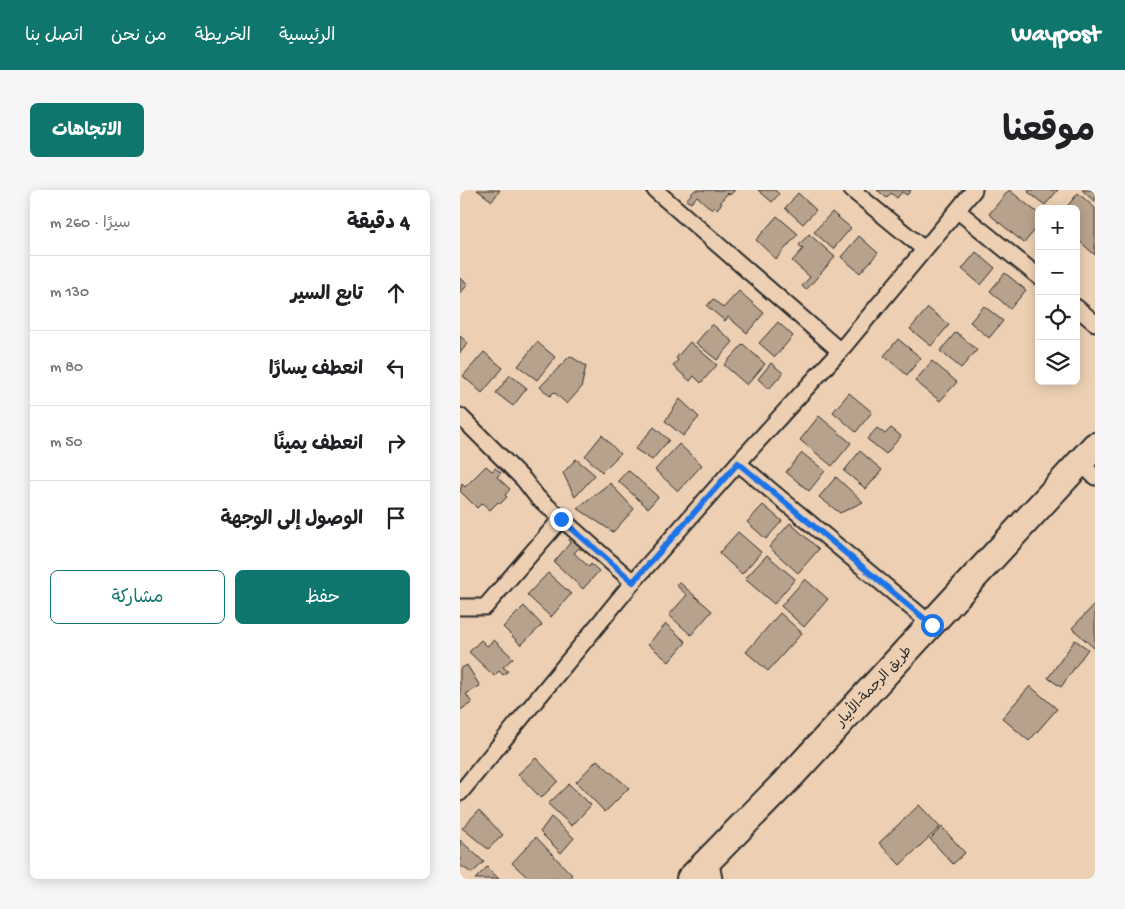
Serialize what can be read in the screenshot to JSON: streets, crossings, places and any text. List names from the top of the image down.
{
  "streets": {
    "highway": ["طريق الرجمة-الأبيار"]
  },
  "page": {
    "header": "Waypost",
    "nav": [
      "الرئيسية",
      "الخريطة",
      "من نحن",
      "اتصل بنا"
    ],
    "title": "موقعنا",
    "buttons": [
      "الاتجاهات",
      ["حفظ", "مشاركة"]
    ],
    "heading": ["4 دقيقة", "سيرًا · 260 m"],
    "map_buttons": ["+", "−"],
    "list": [
      ["تابع السير", "130 m"],
      ["انعطف يسارًا", "80 m"],
      ["انعطف يمينًا", "50 m"],
      "الوصول إلى الوجهة"
    ]
  }
}
